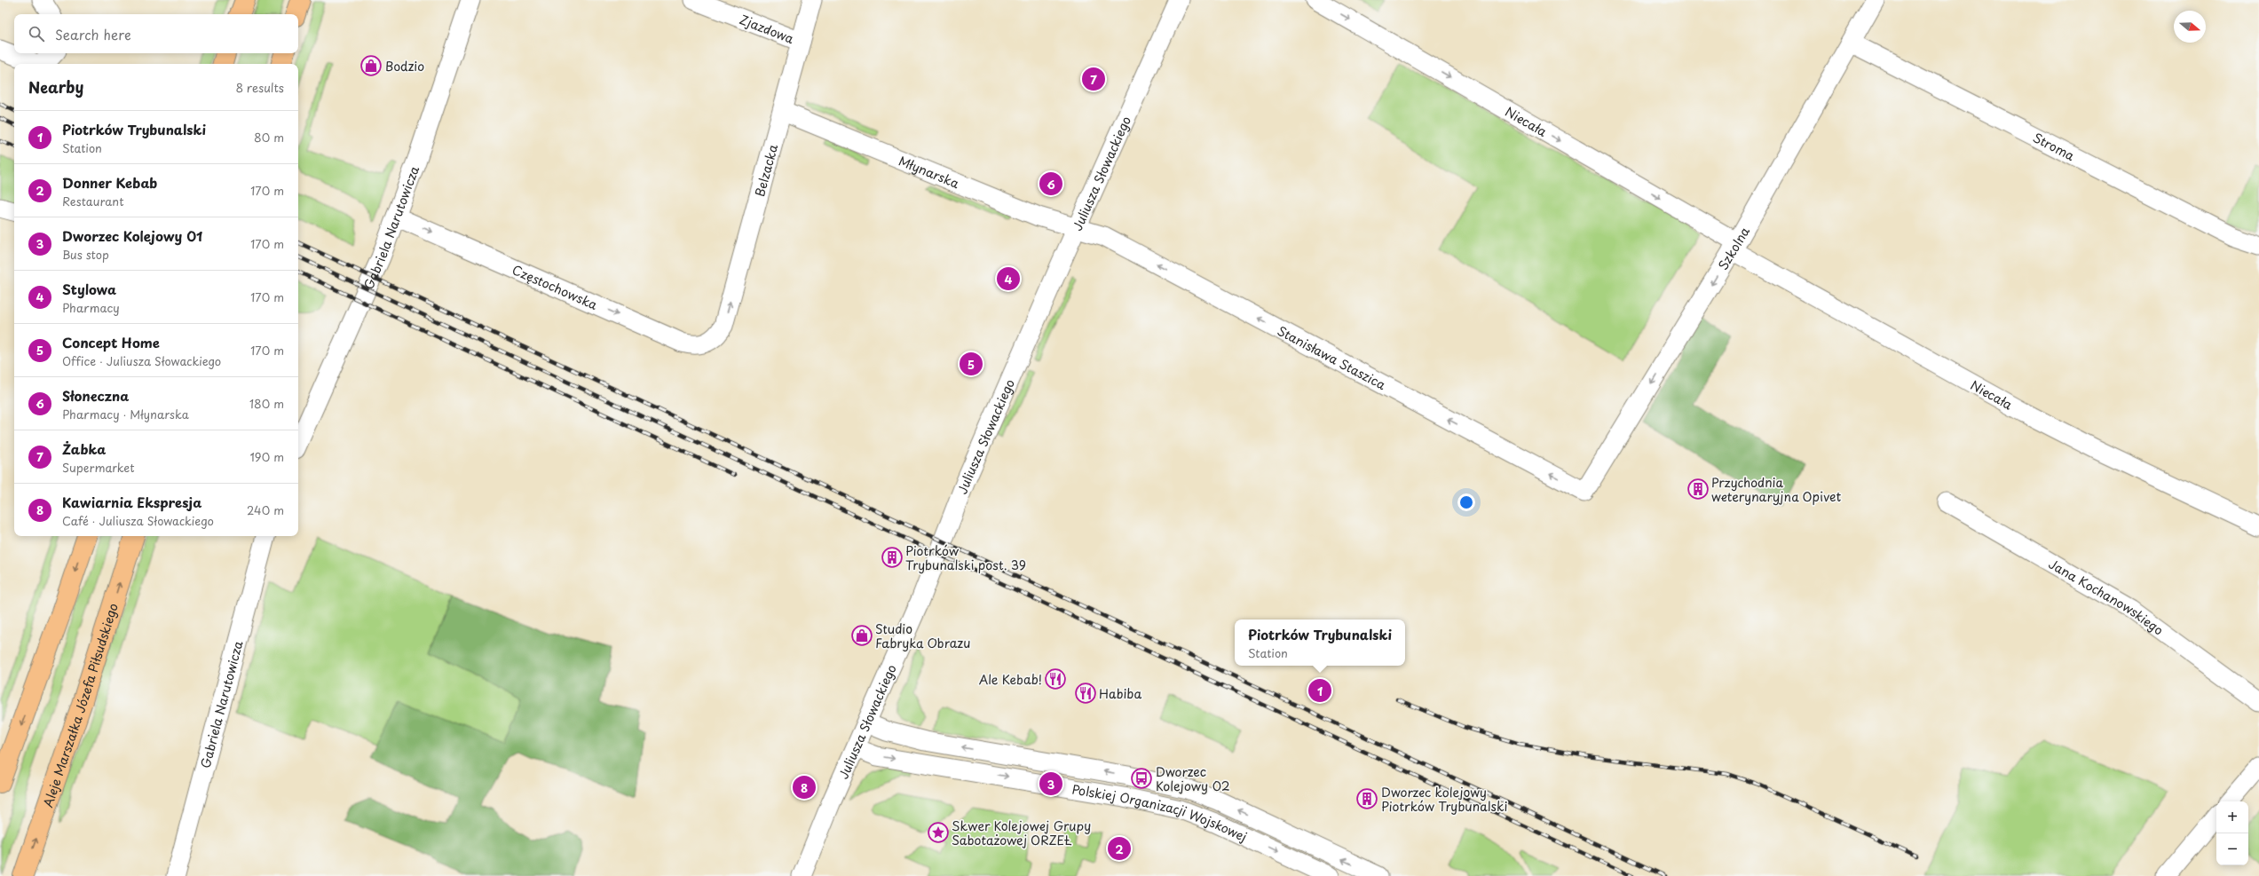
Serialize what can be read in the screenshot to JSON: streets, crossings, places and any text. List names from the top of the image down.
{
  "streets": {
    "main road": ["Aleje Marszałka Józefa Piłsudskiego"],
    "street": [
      "Zjazdowa",
      "Niecała",
      "Stroma",
      "Belzacka",
      "Młynarska",
      "Juliusza Słowackiego",
      "Gabriela Narutowicza",
      "Szkolna",
      "Częstochowska",
      "Stanisława Staszica",
      "Jana Kochanowskiego",
      "Polskiej Organizacji Wojskowej"
    ]
  },
  "crossings": [
    ["Zjazdowa", "Belzacka"],
    ["Niecała", "Szkolna"],
    ["Stroma", "Szkolna"],
    ["Belzacka", "Młynarska"],
    ["Belzacka", "Częstochowska"],
    ["Młynarska", "Juliusza Słowackiego"],
    ["Młynarska", "Stanisława Staszica"],
    ["Juliusza Słowackiego", "Stanisława Staszica"],
    ["Juliusza Słowackiego", "Polskiej Organizacji Wojskowej"],
    ["Gabriela Narutowicza", "Częstochowska"],
    ["Szkolna", "Stanisława Staszica"]
  ],
  "one_way": [
    "Niecała",
    "Belzacka",
    "Szkolna",
    "Częstochowska",
    "Stanisława Staszica"
  ],
  "places": {
    "shop": ["Bodzio", "Studio Fabryka Obrazu"],
    "building": ["Przychodnia weterynaryjna Opivet", "Piotrków Trybunalski post. 39", "Dworzec kolejowy Piotrków Trybunalski"],
    "restaurant": ["Ale Kebab!", "Habiba"],
    "bus stop": ["Dworzec Kolejowy 02"],
    "place": ["Skwer Kolejowej Grupy Sabotażowej ORZEŁ"]
  },
  "north": "right",
  "page": {
    "search": "Search here",
    "heading": ["Nearby", "8 results"],
    "pins": [
      "7",
      "6",
      "4",
      "5",
      "1",
      "3",
      "8",
      "2"
    ],
    "list": [
      {
        "mark": "1",
        "name": "Piotrków Trybunalski",
        "note": "Station",
        "value": "80 m"
      },
      {
        "mark": "2",
        "name": "Donner Kebab",
        "note": "Restaurant",
        "value": "170 m"
      },
      {
        "mark": "3",
        "name": "Dworzec Kolejowy 01",
        "note": "Bus stop",
        "value": "170 m"
      },
      {
        "mark": "4",
        "name": "Stylowa",
        "note": "Pharmacy",
        "value": "170 m"
      },
      {
        "mark": "5",
        "name": "Concept Home",
        "note": "Office · Juliusza Słowackiego",
        "value": "170 m"
      },
      {
        "mark": "6",
        "name": "Słoneczna",
        "note": "Pharmacy · Młynarska",
        "value": "180 m"
      },
      {
        "mark": "7",
        "name": "Żabka",
        "note": "Supermarket",
        "value": "190 m"
      },
      {
        "mark": "8",
        "name": "Kawiarnia Ekspresja",
        "note": "Café · Juliusza Słowackiego",
        "value": "240 m"
      }
    ],
    "popup": ["Piotrków Trybunalski", "Station"],
    "map_buttons": ["+", "−"]
  }
}
